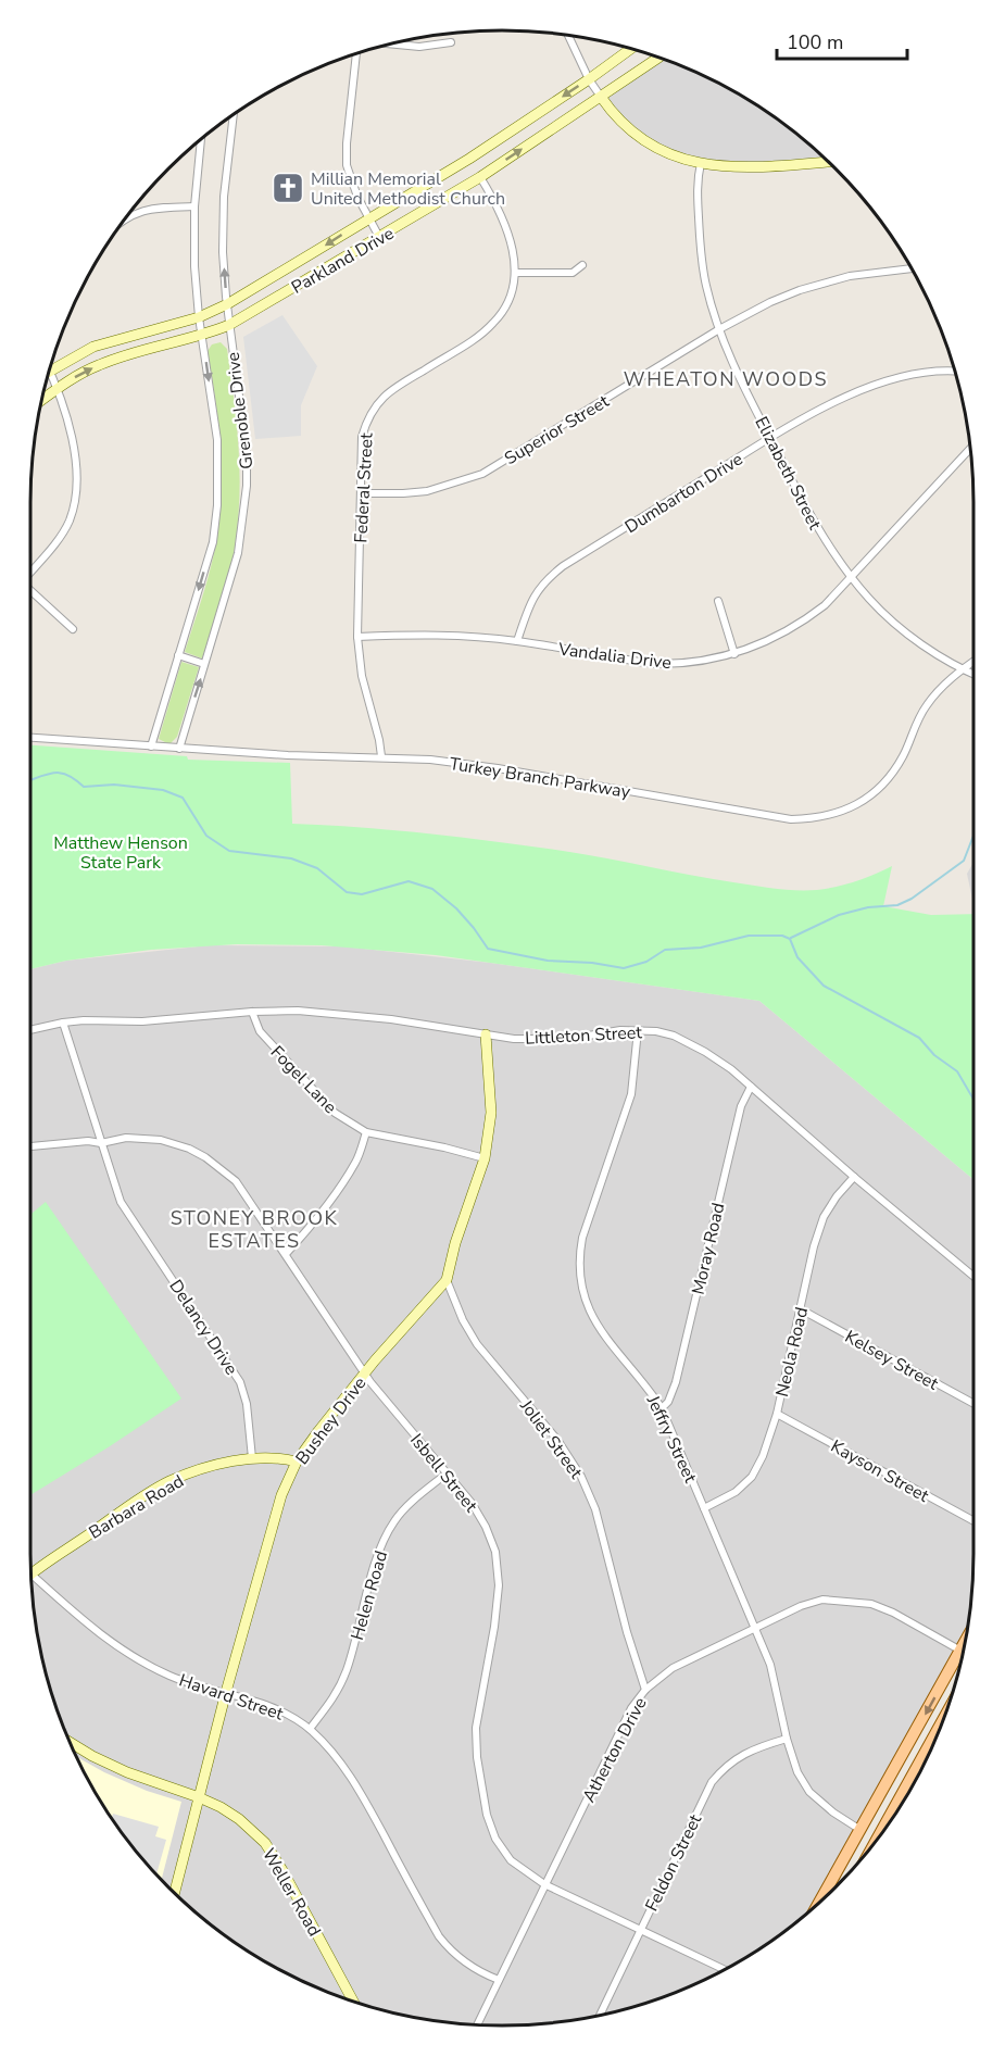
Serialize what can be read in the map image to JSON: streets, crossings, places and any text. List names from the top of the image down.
{
  "streets": {
    "street": [
      "Parkland Drive",
      "Grenoble Drive",
      "Superior Street",
      "Elizabeth Street",
      "Federal Street",
      "Dumbarton Drive",
      "Vandalia Drive",
      "Turkey Branch Parkway",
      "Littleton Street",
      "Fogel Lane",
      "Moray Road",
      "Delancy Drive",
      "Neola Road",
      "Kelsey Street",
      "Bushey Drive",
      "Joliet Street",
      "Jeffry Street",
      "Kayson Street",
      "Isbell Street",
      "Barbara Road",
      "Helen Road",
      "Havard Street",
      "Atherton Drive",
      "Feldon Street",
      "Weller Road"
    ]
  },
  "crossings": [
    ["Parkland Drive", "Grenoble Drive"],
    ["Parkland Drive", "Federal Street"],
    ["Grenoble Drive", "Turkey Branch Parkway"],
    ["Superior Street", "Elizabeth Street"],
    ["Superior Street", "Federal Street"],
    ["Elizabeth Street", "Dumbarton Drive"],
    ["Elizabeth Street", "Vandalia Drive"],
    ["Elizabeth Street", "Turkey Branch Parkway"],
    ["Federal Street", "Vandalia Drive"],
    ["Federal Street", "Turkey Branch Parkway"],
    ["Dumbarton Drive", "Vandalia Drive"],
    ["Littleton Street", "Fogel Lane"],
    ["Littleton Street", "Moray Road"],
    ["Littleton Street", "Delancy Drive"],
    ["Littleton Street", "Neola Road"],
    ["Littleton Street", "Bushey Drive"],
    ["Littleton Street", "Jeffry Street"],
    ["Fogel Lane", "Bushey Drive"],
    ["Moray Road", "Jeffry Street"],
    ["Delancy Drive", "Isbell Street"],
    ["Delancy Drive", "Barbara Road"],
    ["Neola Road", "Kelsey Street"],
    ["Neola Road", "Jeffry Street"],
    ["Neola Road", "Kayson Street"],
    ["Bushey Drive", "Joliet Street"],
    ["Bushey Drive", "Isbell Street"],
    ["Bushey Drive", "Barbara Road"],
    ["Bushey Drive", "Havard Street"],
    ["Bushey Drive", "Weller Road"],
    ["Joliet Street", "Atherton Drive"],
    ["Jeffry Street", "Atherton Drive"],
    ["Jeffry Street", "Feldon Street"],
    ["Isbell Street", "Helen Road"],
    ["Isbell Street", "Atherton Drive"],
    ["Isbell Street", "Feldon Street"],
    ["Helen Road", "Havard Street"],
    ["Havard Street", "Atherton Drive"]
  ],
  "districts": ["WHEATON WOODS", "STONEY BROOK ESTATES"],
  "parks": ["Matthew Henson State Park"],
  "places": {
    "church": ["Millian Memorial United Methodist Church"]
  },
  "scale_bar": "100 m"
}
